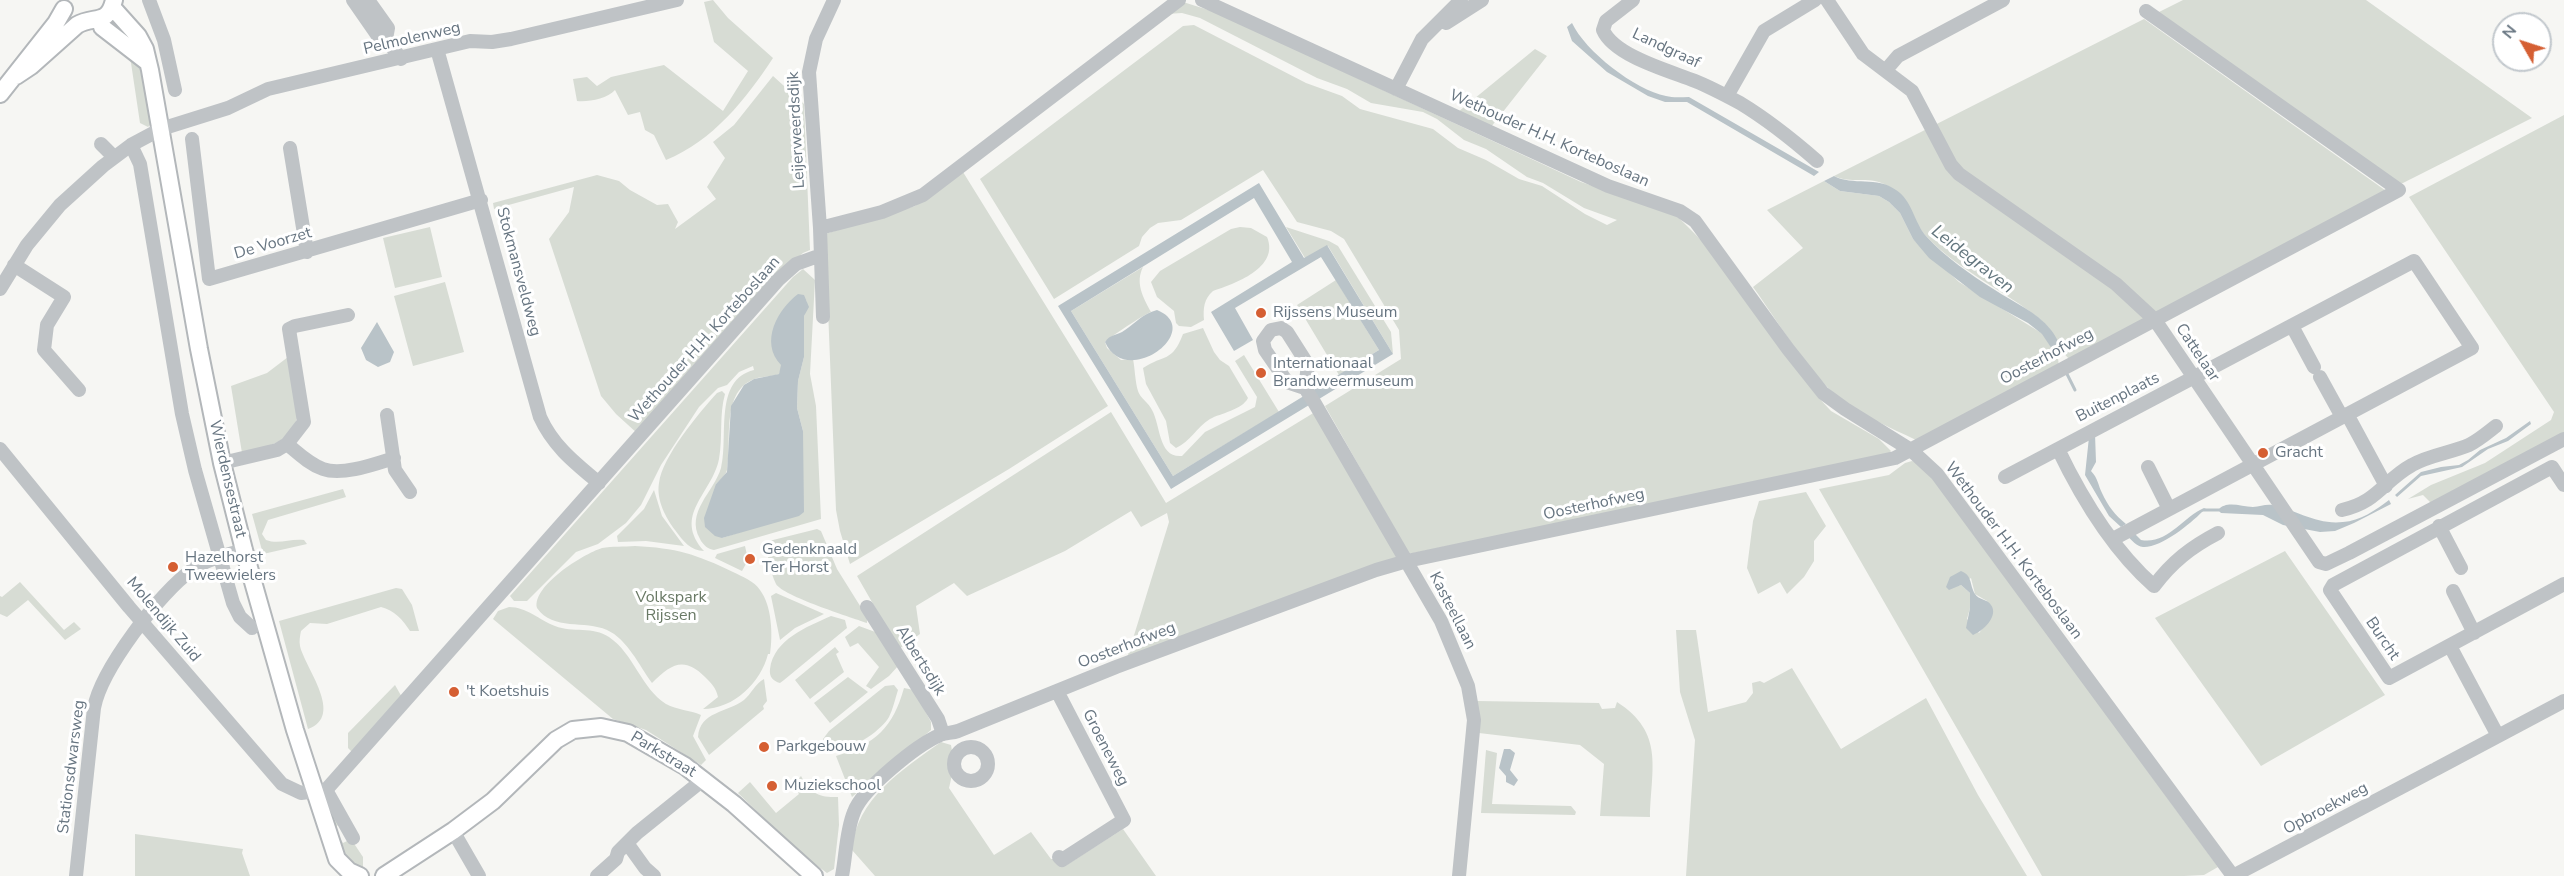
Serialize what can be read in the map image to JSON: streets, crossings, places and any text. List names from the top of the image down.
{
  "streets": {
    "main road": ["Wierdensestraat", "Parkstraat"],
    "street": [
      "Pelmolenweg",
      "Landgraaf",
      "Leijerweerdsdijk",
      "Wethouder H.H. Korteboslaan",
      "De Voorzet",
      "Stokmansveldweg",
      "Cattelaar",
      "Oosterhofweg",
      "Buitenplaats",
      "Kasteellaan",
      "Molendijk Zuid",
      "Burcht",
      "Albertsdijk",
      "Groeneweg",
      "Stationsdwarsweg",
      "Opbroekweg"
    ]
  },
  "crossings": [
    ["Pelmolenweg", "Stokmansveldweg"],
    ["Pelmolenweg", "Wierdensestraat"],
    ["Wethouder H.H. Korteboslaan", "Stokmansveldweg"],
    ["Wethouder H.H. Korteboslaan", "Oosterhofweg"],
    ["Wethouder H.H. Korteboslaan", "Wierdensestraat"],
    ["Wethouder H.H. Korteboslaan", "Molendijk Zuid"],
    ["Wethouder H.H. Korteboslaan", "Opbroekweg"],
    ["De Voorzet", "Stokmansveldweg"],
    ["Cattelaar", "Oosterhofweg"],
    ["Cattelaar", "Buitenplaats"],
    ["Oosterhofweg", "Kasteellaan"],
    ["Oosterhofweg", "Albertsdijk"],
    ["Oosterhofweg", "Groeneweg"],
    ["Wierdensestraat", "Molendijk Zuid"],
    ["Wierdensestraat", "Stationsdwarsweg"],
    ["Molendijk Zuid", "Stationsdwarsweg"]
  ],
  "water": ["Leidegraven"],
  "parks": ["Volkspark Rijssen"],
  "places": [
    "Rijssens Museum",
    "Internationaal Brandweermuseum",
    "Gracht",
    "Gedenknaald Ter Horst",
    "Hazelhorst Tweewielers",
    "'t Koetshuis",
    "Parkgebouw",
    "Muziekschool"
  ],
  "north": "top left"
}
